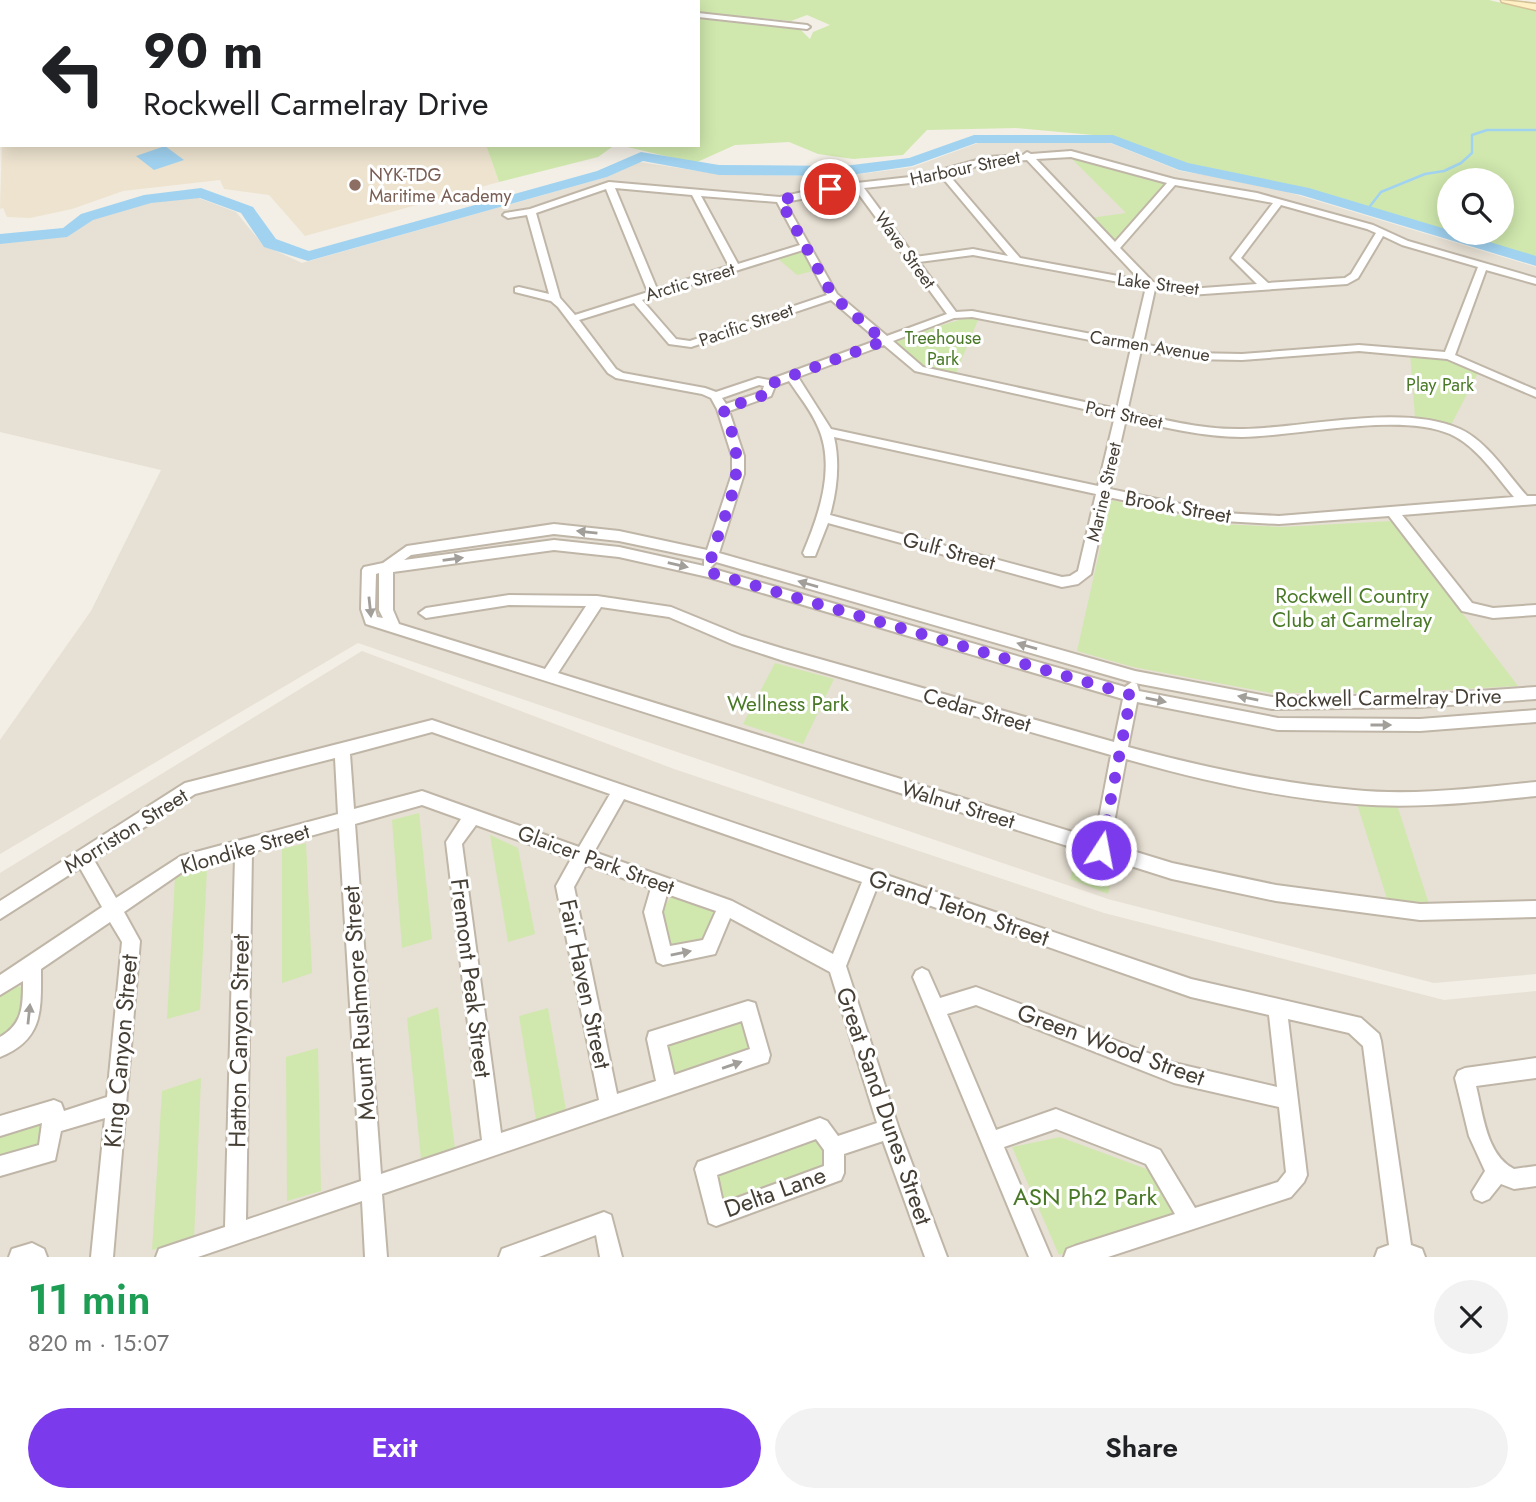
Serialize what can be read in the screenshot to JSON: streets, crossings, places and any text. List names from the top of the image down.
{
  "streets": {
    "street": [
      "Harbour Street",
      "Wave Street",
      "Arctic Street",
      "Lake Street",
      "Pacific Street",
      "Carmen Avenue",
      "Port Street",
      "Marine Street",
      "Brook Street",
      "Gulf Street",
      "Rockwell Carmelray Drive",
      "Cedar Street",
      "Walnut Street",
      "Morriston Street",
      "Klondike Street",
      "Glaicer Park Street",
      "Grand Teton Street",
      "Fremont Peak Street",
      "Fair Haven Street",
      "Mount Rushmore Street",
      "Hatton Canyon Street",
      "Green Wood Street",
      "King Canyon Street",
      "Great Sand Dunes Street",
      "Delta Lane"
    ]
  },
  "crossings": [
    ["Harbour Street", "Wave Street"],
    ["Harbour Street", "Lake Street"],
    ["Harbour Street", "Port Street"],
    ["Wave Street", "Lake Street"],
    ["Wave Street", "Carmen Avenue"],
    ["Arctic Street", "Pacific Street"],
    ["Arctic Street", "Port Street"],
    ["Lake Street", "Marine Street"],
    ["Pacific Street", "Port Street"],
    ["Carmen Avenue", "Port Street"],
    ["Carmen Avenue", "Marine Street"],
    ["Port Street", "Marine Street"],
    ["Port Street", "Brook Street"],
    ["Marine Street", "Brook Street"],
    ["Marine Street", "Gulf Street"],
    ["Rockwell Carmelray Drive", "Walnut Street"],
    ["Morriston Street", "Grand Teton Street"],
    ["Morriston Street", "Mount Rushmore Street"],
    ["Morriston Street", "King Canyon Street"],
    ["Klondike Street", "Glaicer Park Street"],
    ["Klondike Street", "Mount Rushmore Street"],
    ["Klondike Street", "Hatton Canyon Street"],
    ["Klondike Street", "King Canyon Street"],
    ["Glaicer Park Street", "Fremont Peak Street"],
    ["Glaicer Park Street", "Fair Haven Street"],
    ["Glaicer Park Street", "Mount Rushmore Street"],
    ["Glaicer Park Street", "Great Sand Dunes Street"],
    ["Grand Teton Street", "Fair Haven Street"],
    ["Grand Teton Street", "Mount Rushmore Street"],
    ["Grand Teton Street", "Great Sand Dunes Street"],
    ["Great Sand Dunes Street", "Delta Lane"]
  ],
  "parks": [
    "Treehouse Park",
    "Play Park",
    "Rockwell Country Club at Carmelray",
    "Wellness Park",
    "ASN Ph2 Park"
  ],
  "places": ["NYK-TDG Maritime Academy"],
  "page": {
    "turn": ["90 m", "Rockwell Carmelray Drive"],
    "heading": ["11 min", "820 m · 15:07"],
    "buttons": ["Exit", "Share"]
  }
}
